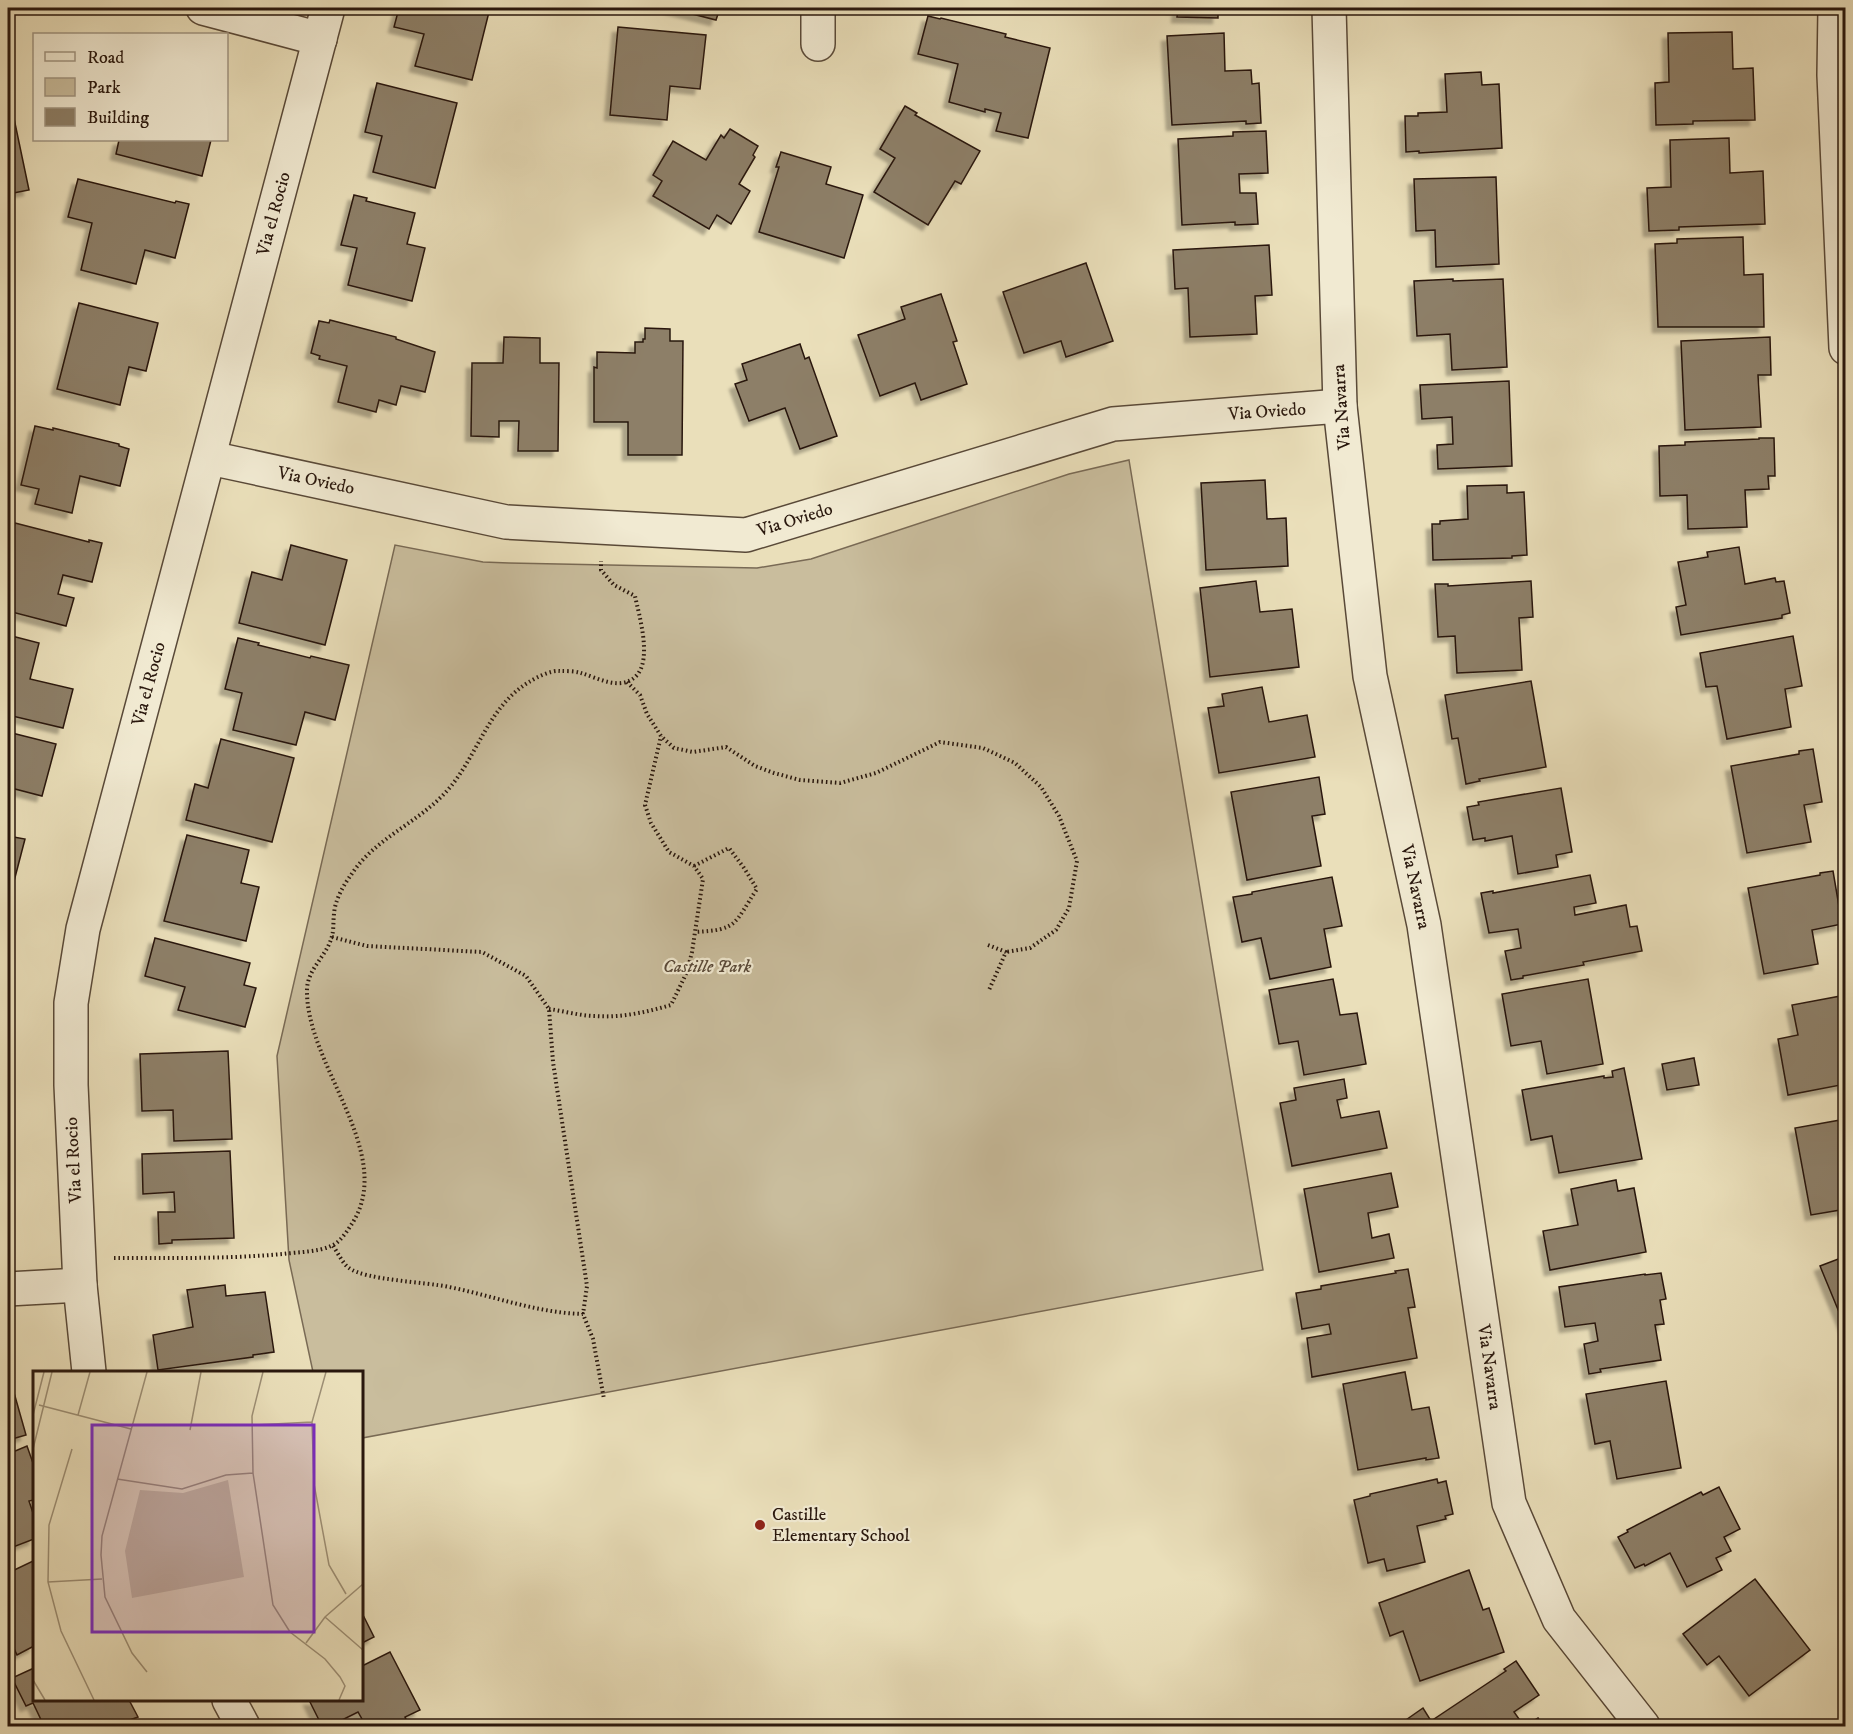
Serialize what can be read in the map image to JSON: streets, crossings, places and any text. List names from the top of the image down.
{
  "streets": {
    "street": ["Via el Rocio", "Via Navarra", "Via Oviedo"]
  },
  "crossings": [
    ["Via el Rocio", "Via Oviedo"],
    ["Via Navarra", "Via Oviedo"]
  ],
  "parks": ["Castille Park"],
  "places": ["Castille Elementary School"],
  "legend": ["Road", "Park", "Building"]
}
